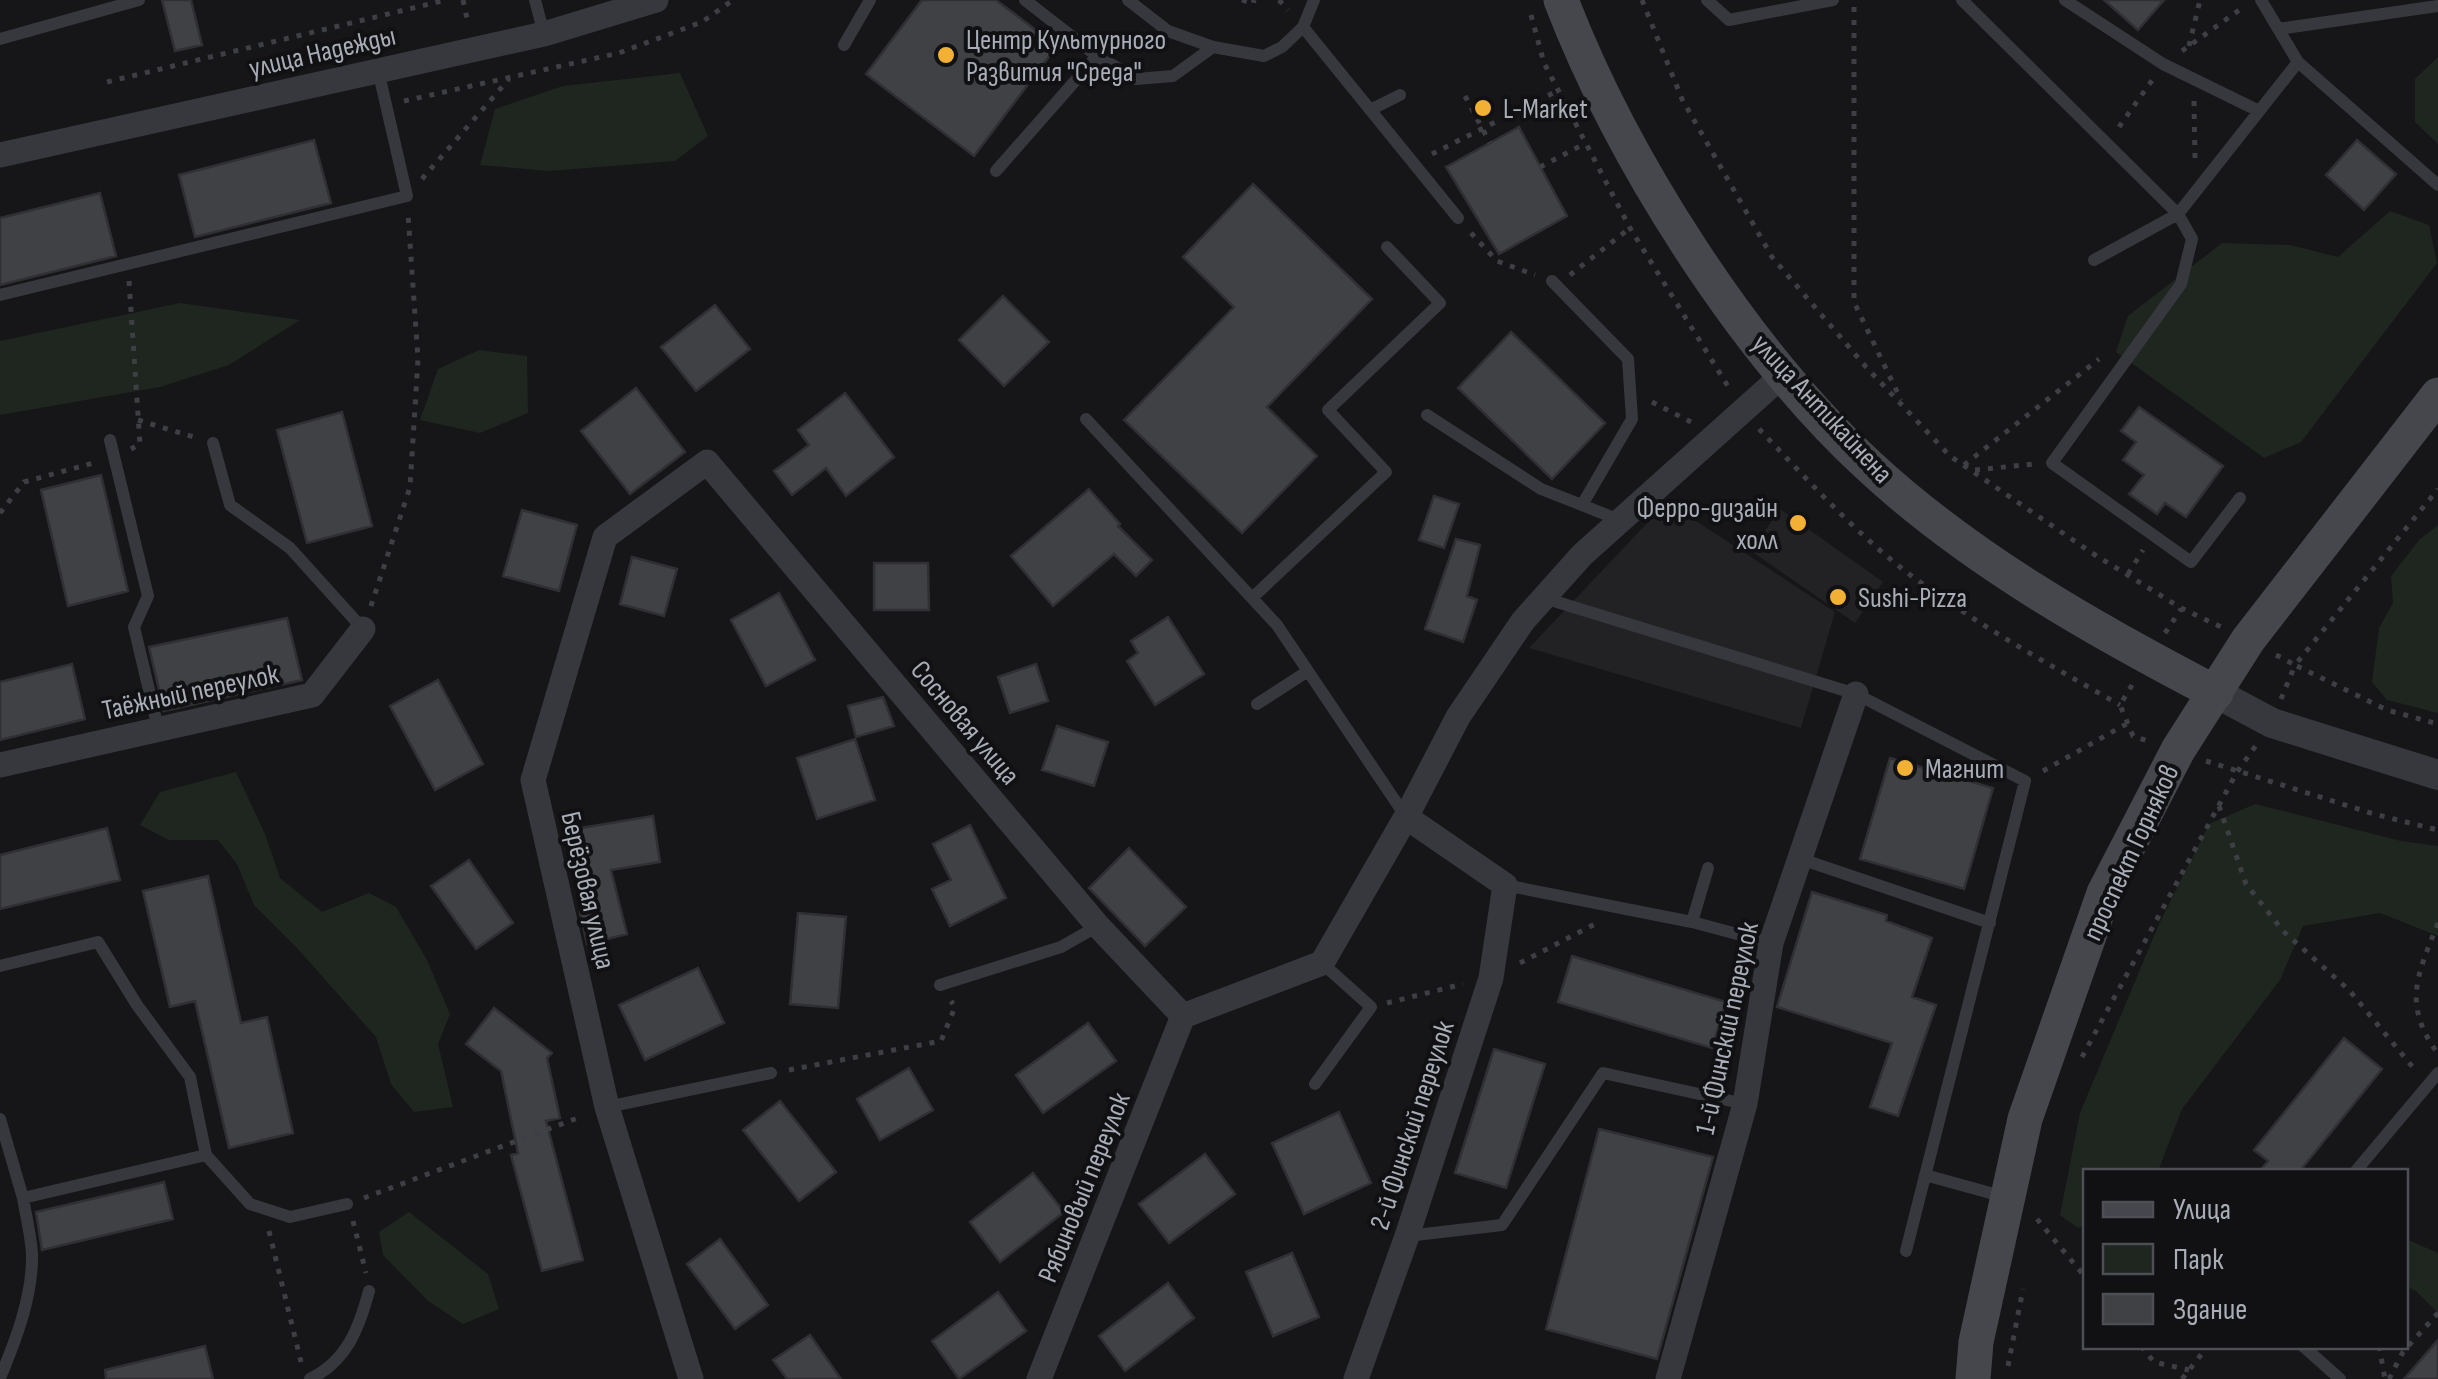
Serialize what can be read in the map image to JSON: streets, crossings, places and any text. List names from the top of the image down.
{
  "streets": {
    "main road": ["улица Антикайнена", "проспект Горняков"],
    "street": [
      "улица Надежды",
      "Таёжный переулок",
      "Сосновая улица",
      "Берёзовая улица",
      "1-й Финский переулок",
      "2-й Финский переулок",
      "Рябиновый переулок"
    ]
  },
  "crossings": [
    ["улица Антикайнена", "проспект Горняков"],
    ["Сосновая улица", "Берёзовая улица"],
    ["Сосновая улица", "Рябиновый переулок"]
  ],
  "places": [
    "Центр Культурного Развития \"Среда\"",
    "L-Market",
    "Ферро-дизайн холл",
    "Sushi-Pizza",
    "Магнит"
  ],
  "legend": ["Улица", "Парк", "Здание"]
}
